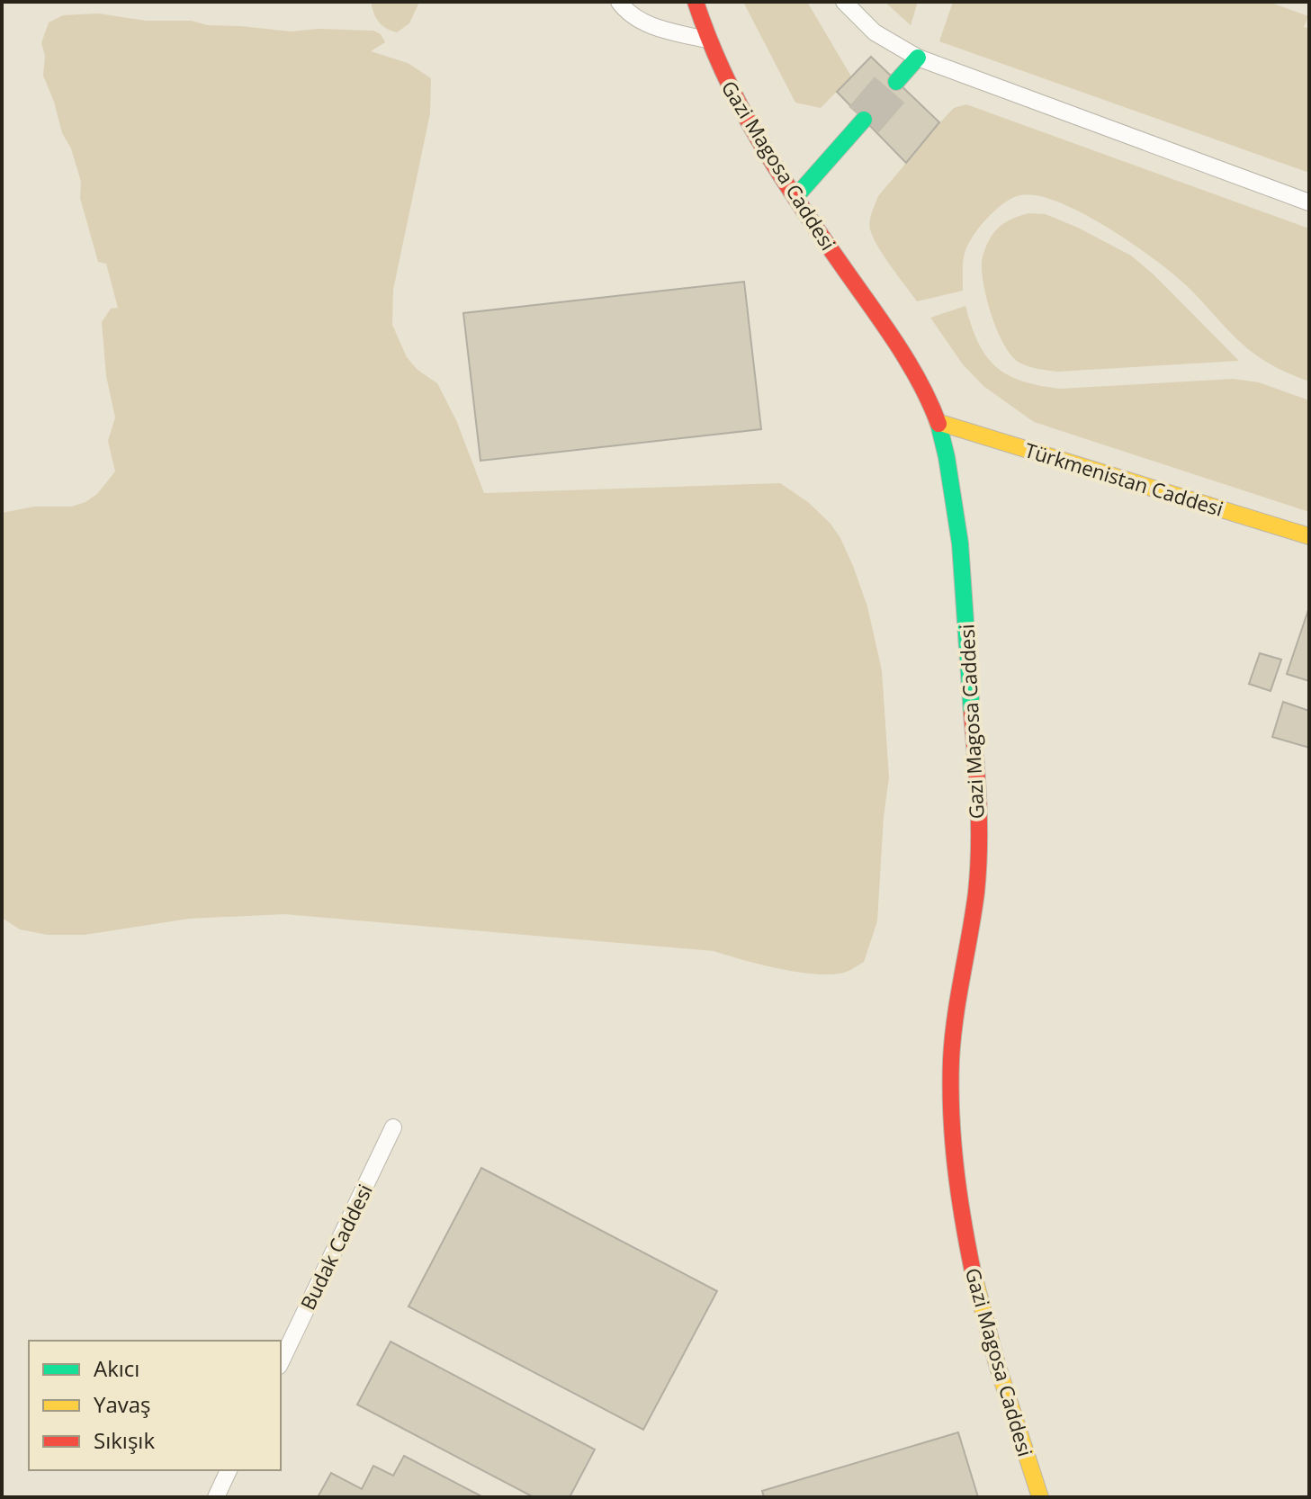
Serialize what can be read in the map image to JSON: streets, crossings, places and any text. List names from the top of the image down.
{
  "streets": {
    "street": ["Gazi Magosa Caddesi", "Türkmenistan Caddesi"],
    "lane": ["Budak Caddesi"]
  },
  "crossings": [
    ["Gazi Magosa Caddesi", "Türkmenistan Caddesi"]
  ],
  "legend": ["Akıcı", "Yavaş", "Sıkışık"]
}
